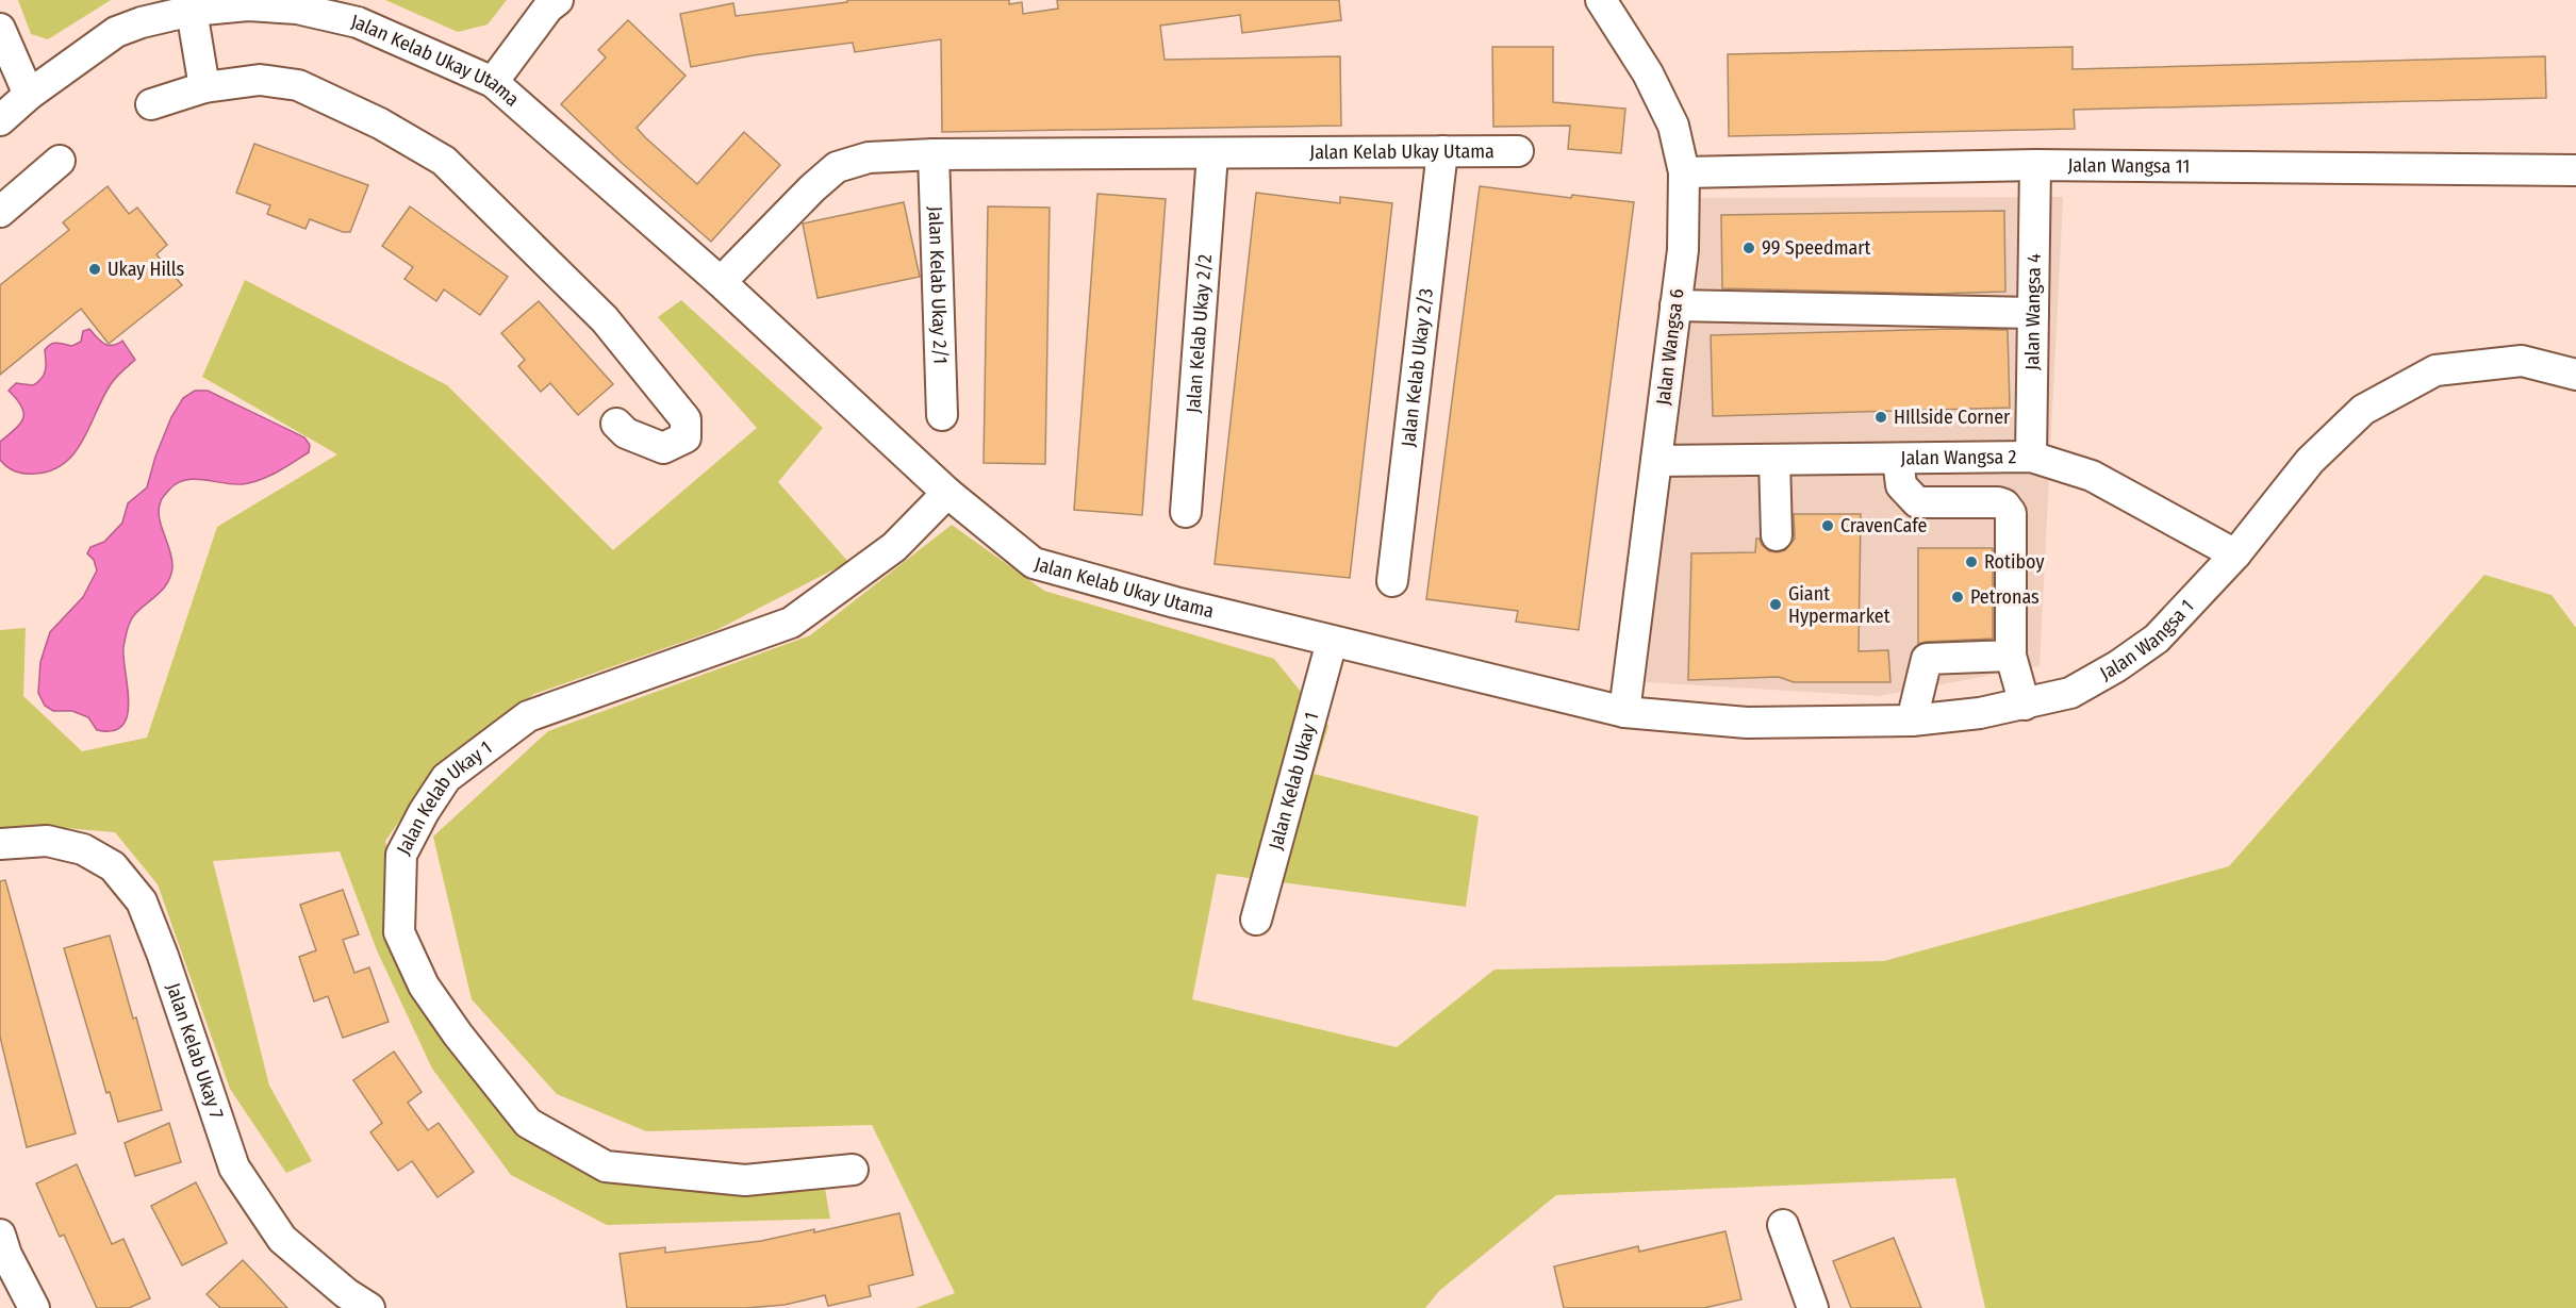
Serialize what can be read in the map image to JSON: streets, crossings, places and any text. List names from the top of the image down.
{
  "streets": {
    "street": [
      "Jalan Kelab Ukay Utama",
      "Jalan Wangsa 11",
      "Jalan Kelab Ukay 2/1",
      "Jalan Wangsa 4",
      "Jalan Kelab Ukay 2/2",
      "Jalan Wangsa 6",
      "Jalan Kelab Ukay 2/3",
      "Jalan Wangsa 2",
      "Jalan Wangsa 1",
      "Jalan Kelab Ukay 1",
      "Jalan Kelab Ukay 7"
    ]
  },
  "crossings": [
    ["Jalan Kelab Ukay Utama", "Jalan Kelab Ukay 2/1"],
    ["Jalan Kelab Ukay Utama", "Jalan Kelab Ukay 2/2"],
    ["Jalan Kelab Ukay Utama", "Jalan Wangsa 6"],
    ["Jalan Kelab Ukay Utama", "Jalan Kelab Ukay 2/3"],
    ["Jalan Kelab Ukay Utama", "Jalan Wangsa 1"],
    ["Jalan Kelab Ukay Utama", "Jalan Kelab Ukay 1"],
    ["Jalan Wangsa 11", "Jalan Wangsa 4"],
    ["Jalan Wangsa 11", "Jalan Wangsa 6"],
    ["Jalan Wangsa 4", "Jalan Wangsa 2"],
    ["Jalan Wangsa 6", "Jalan Wangsa 2"],
    ["Jalan Wangsa 6", "Jalan Wangsa 1"],
    ["Jalan Wangsa 2", "Jalan Wangsa 1"]
  ],
  "places": [
    "99 Speedmart",
    "Ukay Hills",
    "HIllside Corner",
    "CravenCafe",
    "Rotiboy",
    "Petronas",
    "Giant Hypermarket"
  ]
}
